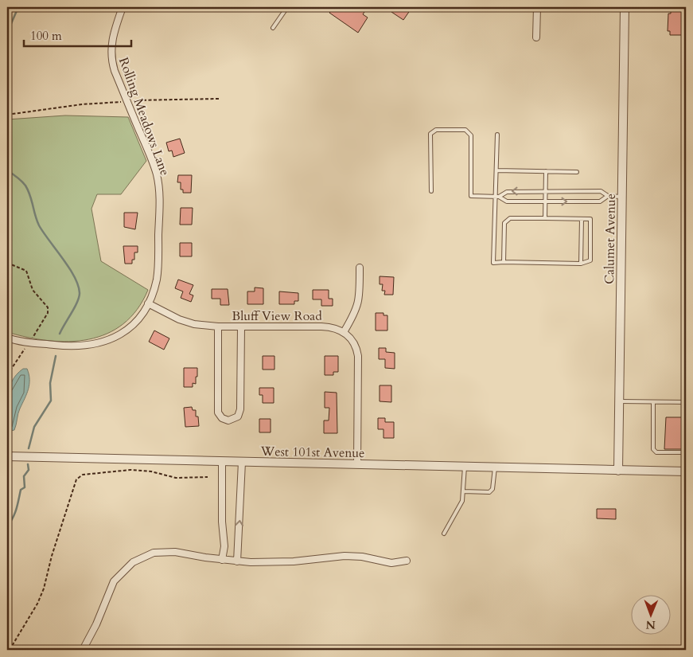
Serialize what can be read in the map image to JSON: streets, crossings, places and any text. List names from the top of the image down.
{
  "streets": {
    "street": [
      "Rolling Meadows Lane",
      "Calumet Avenue",
      "Bluff View Road",
      "West 101st Avenue"
    ]
  },
  "crossings": [
    ["Rolling Meadows Lane", "Bluff View Road"],
    ["Calumet Avenue", "West 101st Avenue"]
  ],
  "scale_bar": "100 m",
  "north": "bottom"
}
